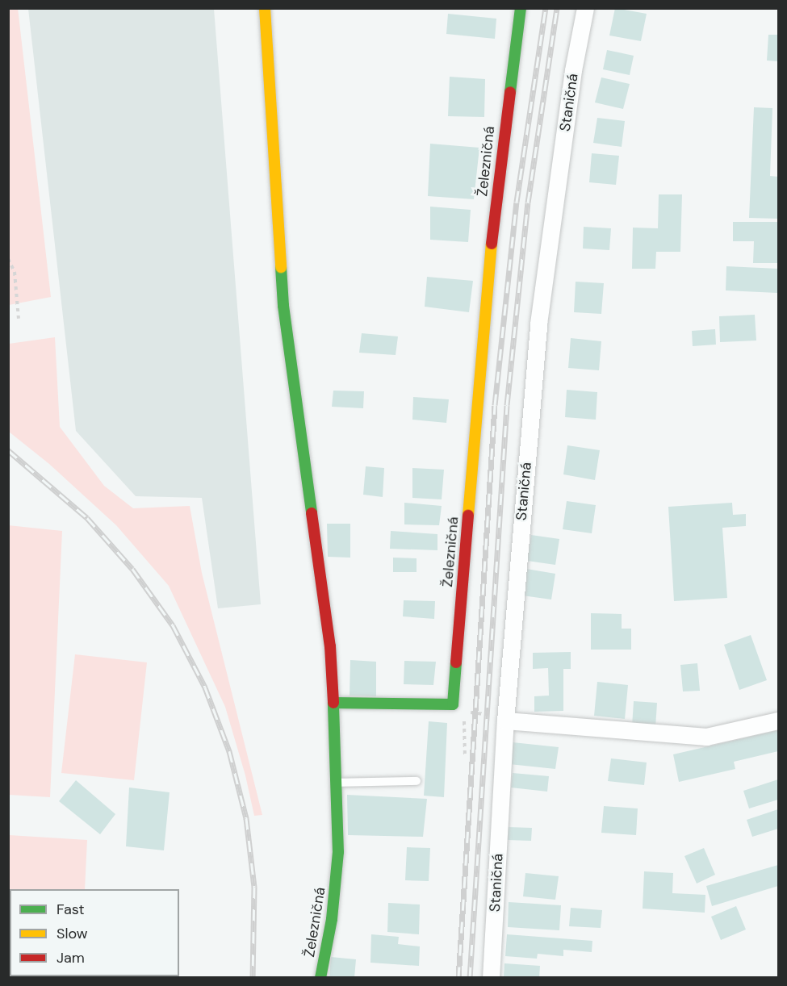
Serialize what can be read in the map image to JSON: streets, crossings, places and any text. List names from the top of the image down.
{
  "streets": {
    "street": ["Staničná", "Železničná"]
  },
  "legend": ["Fast", "Slow", "Jam"]
}
